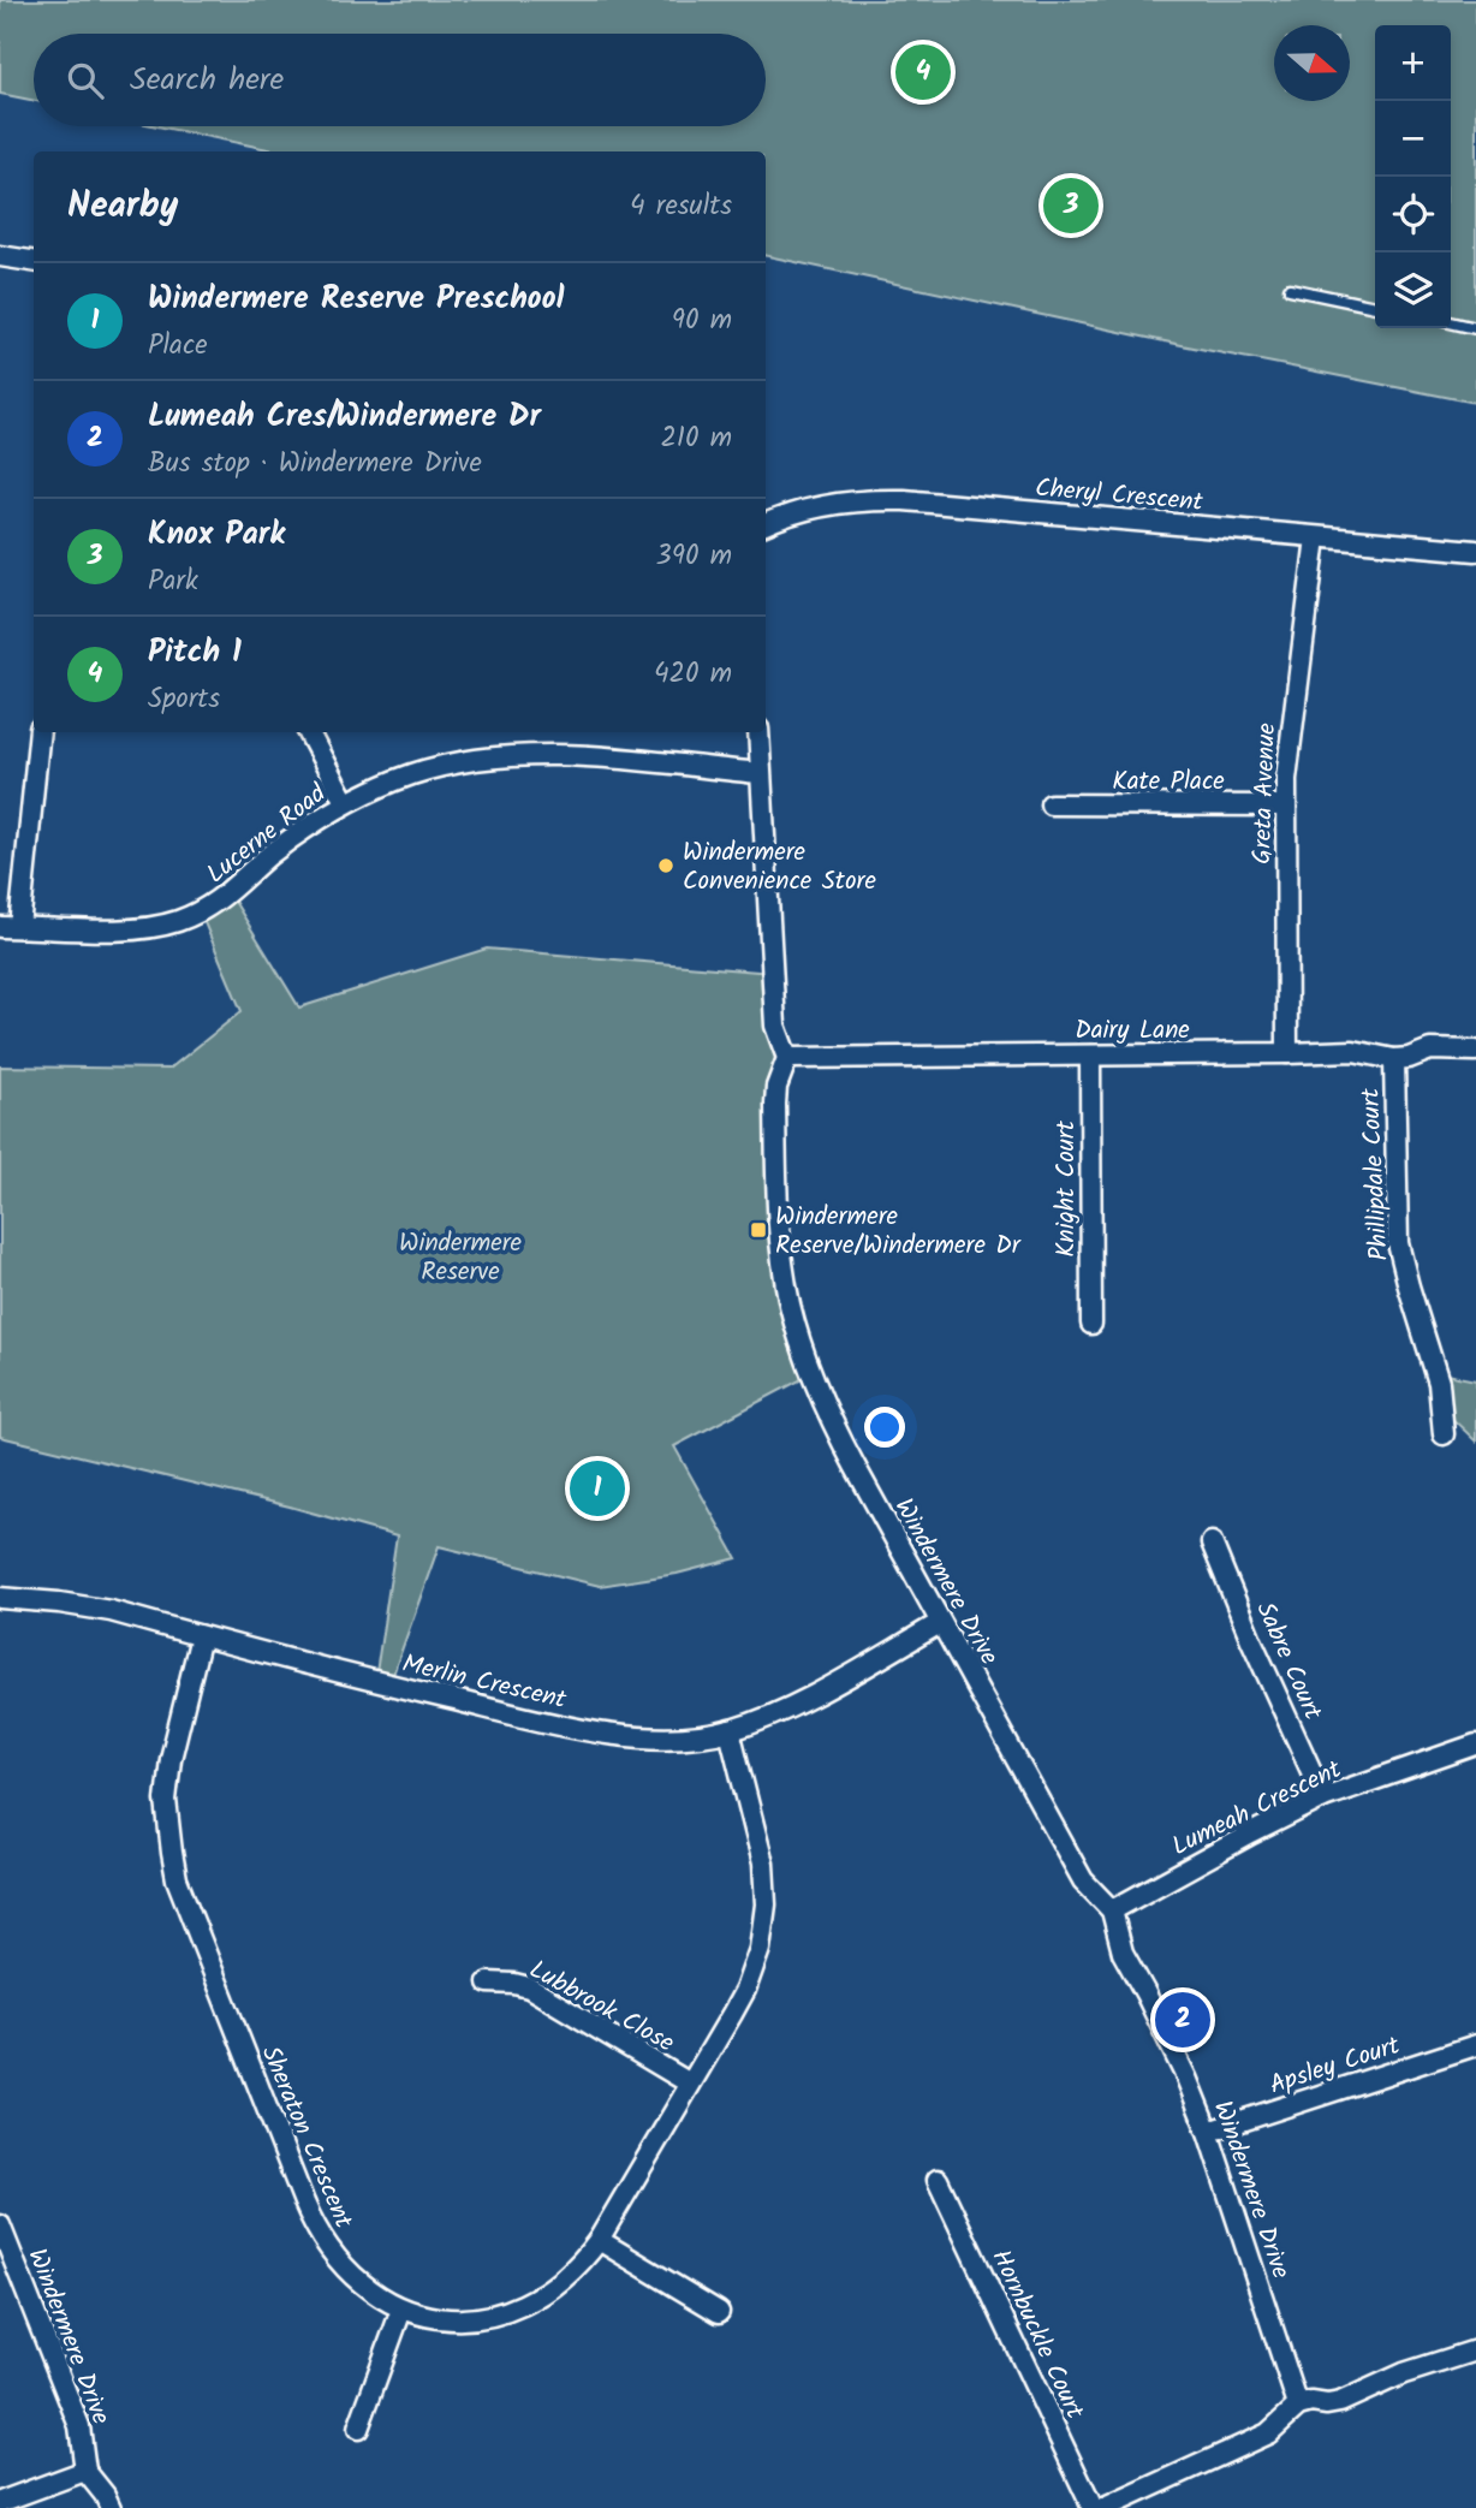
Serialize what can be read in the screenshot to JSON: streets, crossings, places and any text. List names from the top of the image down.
{
  "streets": {
    "street": [
      "Cheryl Crescent",
      "Kate Place",
      "Greta Avenue",
      "Lucerne Road",
      "Dairy Lane",
      "Phillipdale Court",
      "Knight Court",
      "Windermere Drive",
      "Sabre Court",
      "Merlin Crescent",
      "Lumeah Crescent",
      "Lubbrook Close",
      "Apsley Court",
      "Sheraton Crescent",
      "Hornbuckle Court"
    ]
  },
  "crossings": [
    ["Cheryl Crescent", "Greta Avenue"],
    ["Kate Place", "Greta Avenue"],
    ["Greta Avenue", "Dairy Lane"],
    ["Dairy Lane", "Phillipdale Court"],
    ["Dairy Lane", "Knight Court"],
    ["Dairy Lane", "Windermere Drive"],
    ["Windermere Drive", "Merlin Crescent"],
    ["Windermere Drive", "Lumeah Crescent"],
    ["Windermere Drive", "Apsley Court"],
    ["Sabre Court", "Lumeah Crescent"],
    ["Merlin Crescent", "Sheraton Crescent"],
    ["Lubbrook Close", "Sheraton Crescent"]
  ],
  "parks": ["Windermere Reserve"],
  "places": {
    "other": ["Windermere Convenience Store"],
    "transit": ["Windermere Reserve/Windermere Dr"]
  },
  "north": "right",
  "page": {
    "map_buttons": ["+", "−"],
    "search": "Search here",
    "pins": [
      "4",
      "3",
      "1",
      "2"
    ],
    "heading": ["Nearby", "4 results"],
    "list": [
      {
        "mark": "1",
        "name": "Windermere Reserve Preschool",
        "note": "Place",
        "value": "90 m"
      },
      {
        "mark": "2",
        "name": "Lumeah Cres/Windermere Dr",
        "note": "Bus stop · Windermere Drive",
        "value": "210 m"
      },
      {
        "mark": "3",
        "name": "Knox Park",
        "note": "Park",
        "value": "390 m"
      },
      {
        "mark": "4",
        "name": "Pitch 1",
        "note": "Sports",
        "value": "420 m"
      }
    ]
  }
}
